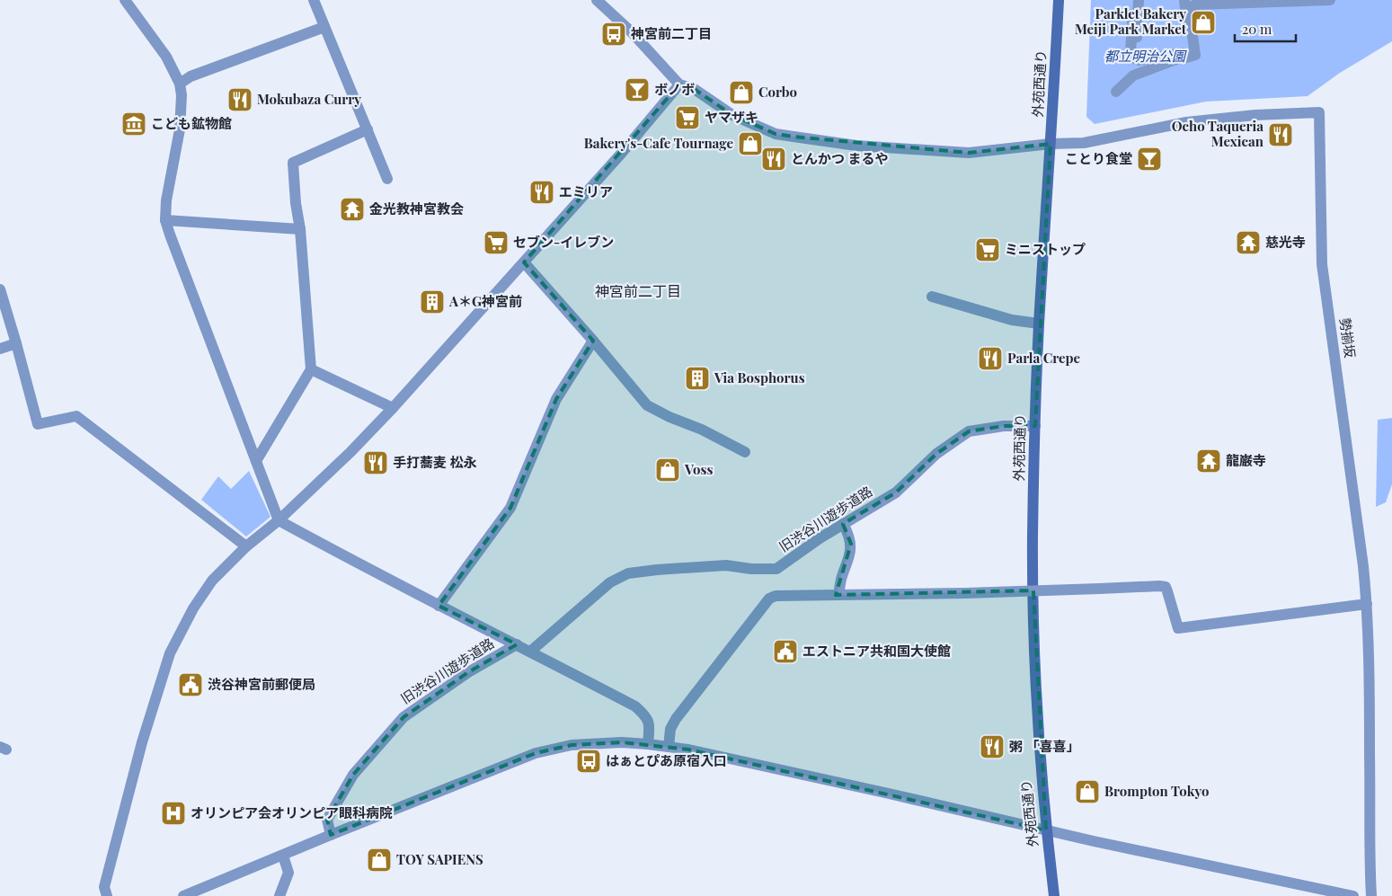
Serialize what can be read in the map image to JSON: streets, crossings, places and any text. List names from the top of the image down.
{
  "streets": {
    "main road": ["外苑西通り"],
    "street": ["勢揃坂", "旧渋谷川遊歩道路"]
  },
  "crossings": [
    ["外苑西通り", "勢揃坂"],
    ["外苑西通り", "旧渋谷川遊歩道路"]
  ],
  "districts": ["神宮前二丁目"],
  "parks": ["都立明治公園"],
  "places": {
    "shop": [
      "Parklet Bakery Meiji Park Market",
      "Corbo",
      "Bakery's-Cafe Tournage",
      "Voss",
      "Brompton Tokyo",
      "TOY SAPIENS"
    ],
    "bus stop": ["神宮前二丁目", "はぁとぴあ原宿入口"],
    "bar": ["ボノボ", "ことり食堂"],
    "restaurant": [
      "Mokubaza Curry",
      "Ocho Taqueria Mexican",
      "とんかつ まるや",
      "エミリア",
      "Parla Crepe",
      "手打蕎麦 松永",
      "粥 「喜喜」"
    ],
    "supermarket": ["ヤマザキ", "セブン-イレブン", "ミニストップ"],
    "museum": ["こども鉱物館"],
    "temple": ["金光教神宮教会", "慈光寺", "龍巌寺"],
    "building": ["A＊G神宮前", "Via Bosphorus"],
    "public building": ["エストニア共和国大使館", "渋谷神宮前郵便局"],
    "hospital": ["オリンピア会オリンピア眼科病院"]
  },
  "scale_bar": "20 m"
}
